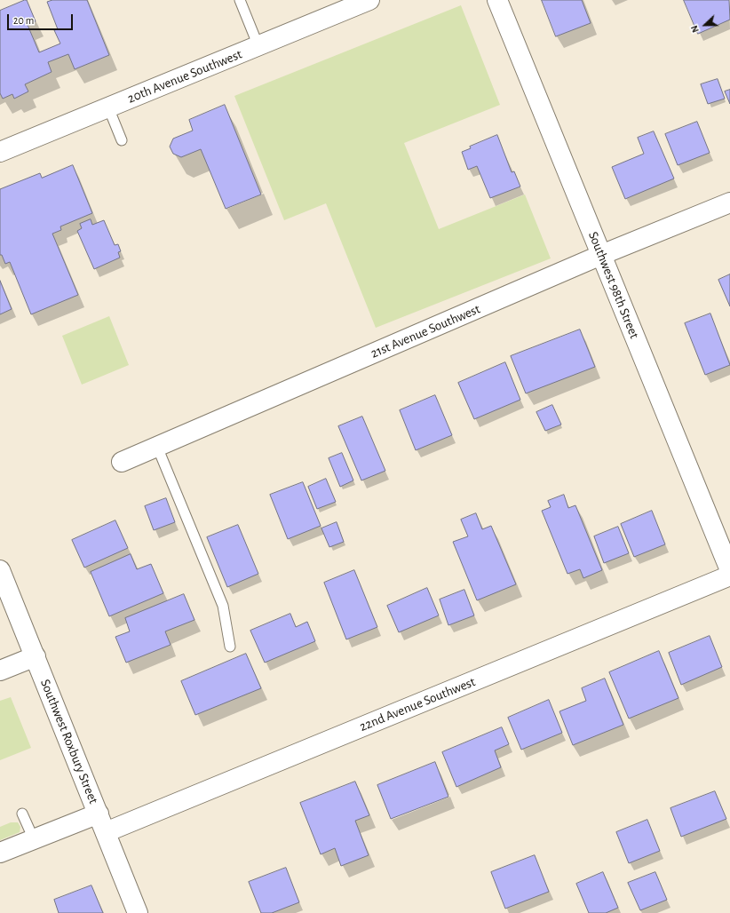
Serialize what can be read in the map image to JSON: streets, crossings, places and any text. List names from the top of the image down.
{
  "streets": {
    "street": [
      "20th Avenue Southwest",
      "Southwest 98th Street",
      "21st Avenue Southwest",
      "22nd Avenue Southwest",
      "Southwest Roxbury Street"
    ]
  },
  "crossings": [
    ["Southwest 98th Street", "21st Avenue Southwest"],
    ["22nd Avenue Southwest", "Southwest Roxbury Street"]
  ],
  "scale_bar": "20 m",
  "north": "left"
}
